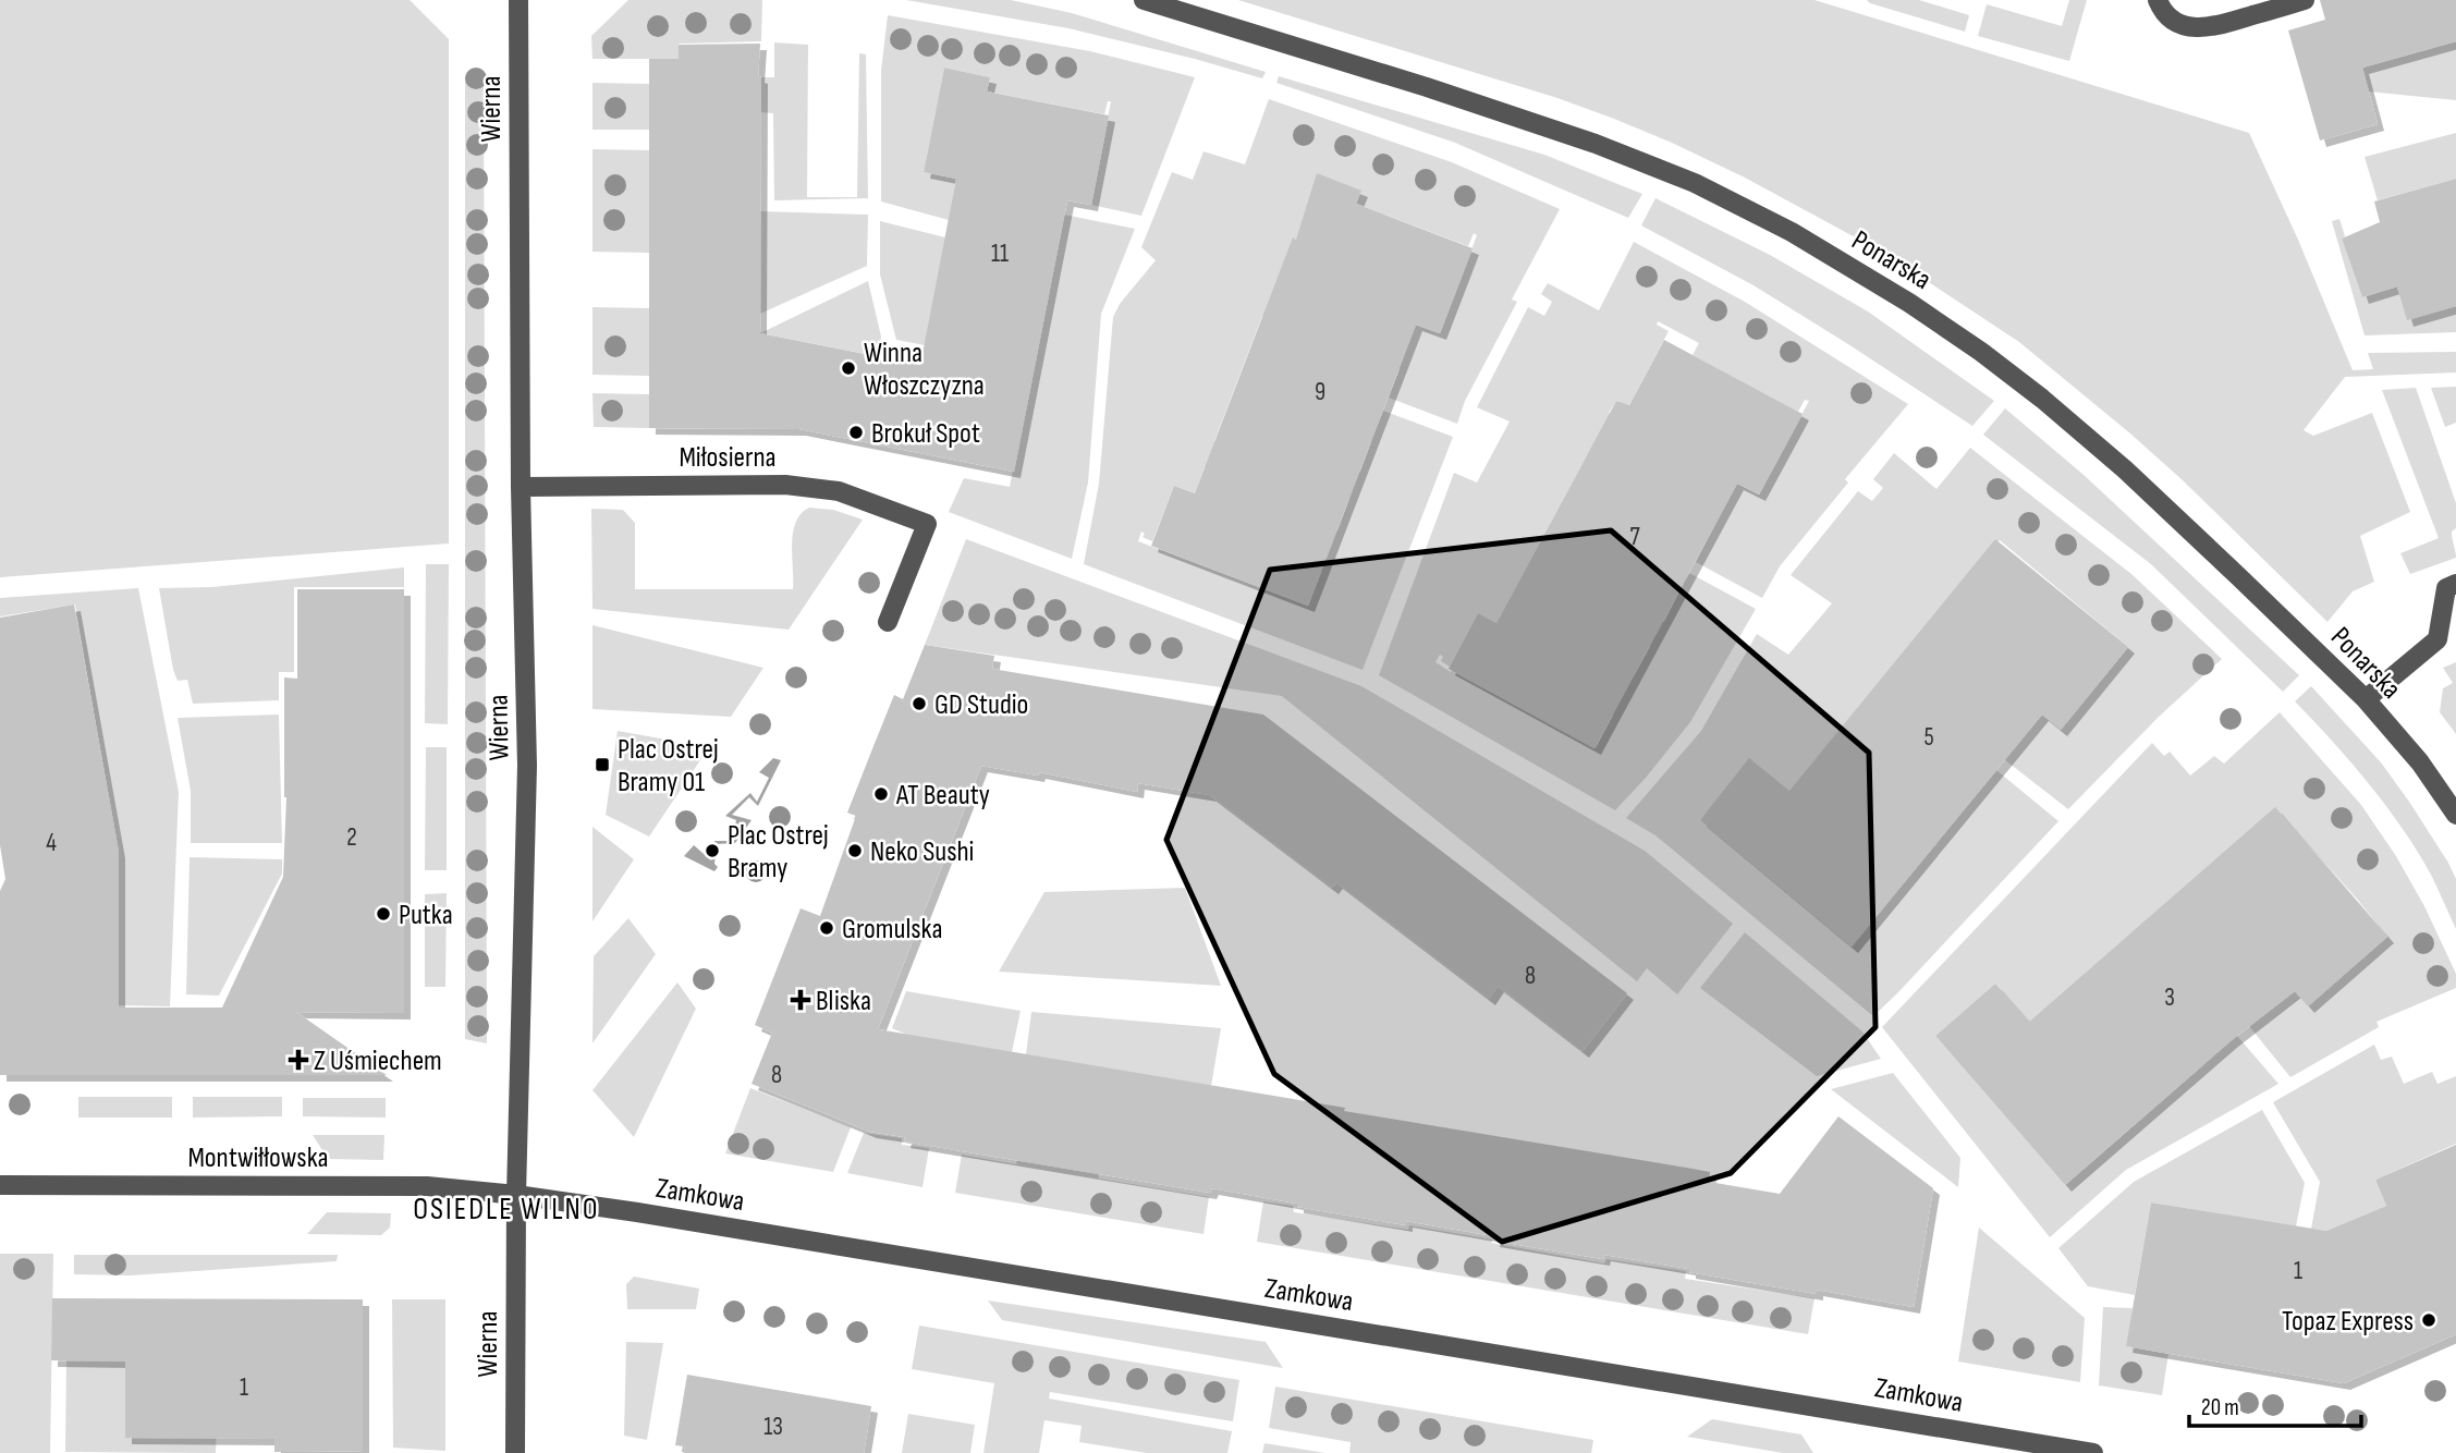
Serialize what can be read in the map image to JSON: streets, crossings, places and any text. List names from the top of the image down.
{
  "streets": {
    "street": [
      "Wierna",
      "Ponarska",
      "Miłosierna",
      "Montwiłłowska",
      "Zamkowa"
    ]
  },
  "crossings": [
    ["Wierna", "Miłosierna"],
    ["Wierna", "Montwiłłowska"],
    ["Wierna", "Zamkowa"],
    ["Montwiłłowska", "Zamkowa"]
  ],
  "districts": ["OSIEDLE WILNO"],
  "places": {
    "other": [
      "Winna Włoszczyzna",
      "Brokuł Spot",
      "GD Studio",
      "AT Beauty",
      "Plac Ostrej Bramy",
      "Neko Sushi",
      "Putka",
      "Gromulska",
      "Topaz Express"
    ],
    "transit": ["Plac Ostrej Bramy 01"],
    "health": ["Bliska", "Z Uśmiechem"]
  },
  "house_numbers": [
    "11",
    "9",
    "7",
    "5",
    "2",
    "4",
    "8",
    "3",
    "8",
    "1",
    "1",
    "13"
  ],
  "scale_bar": "20 m"
}
